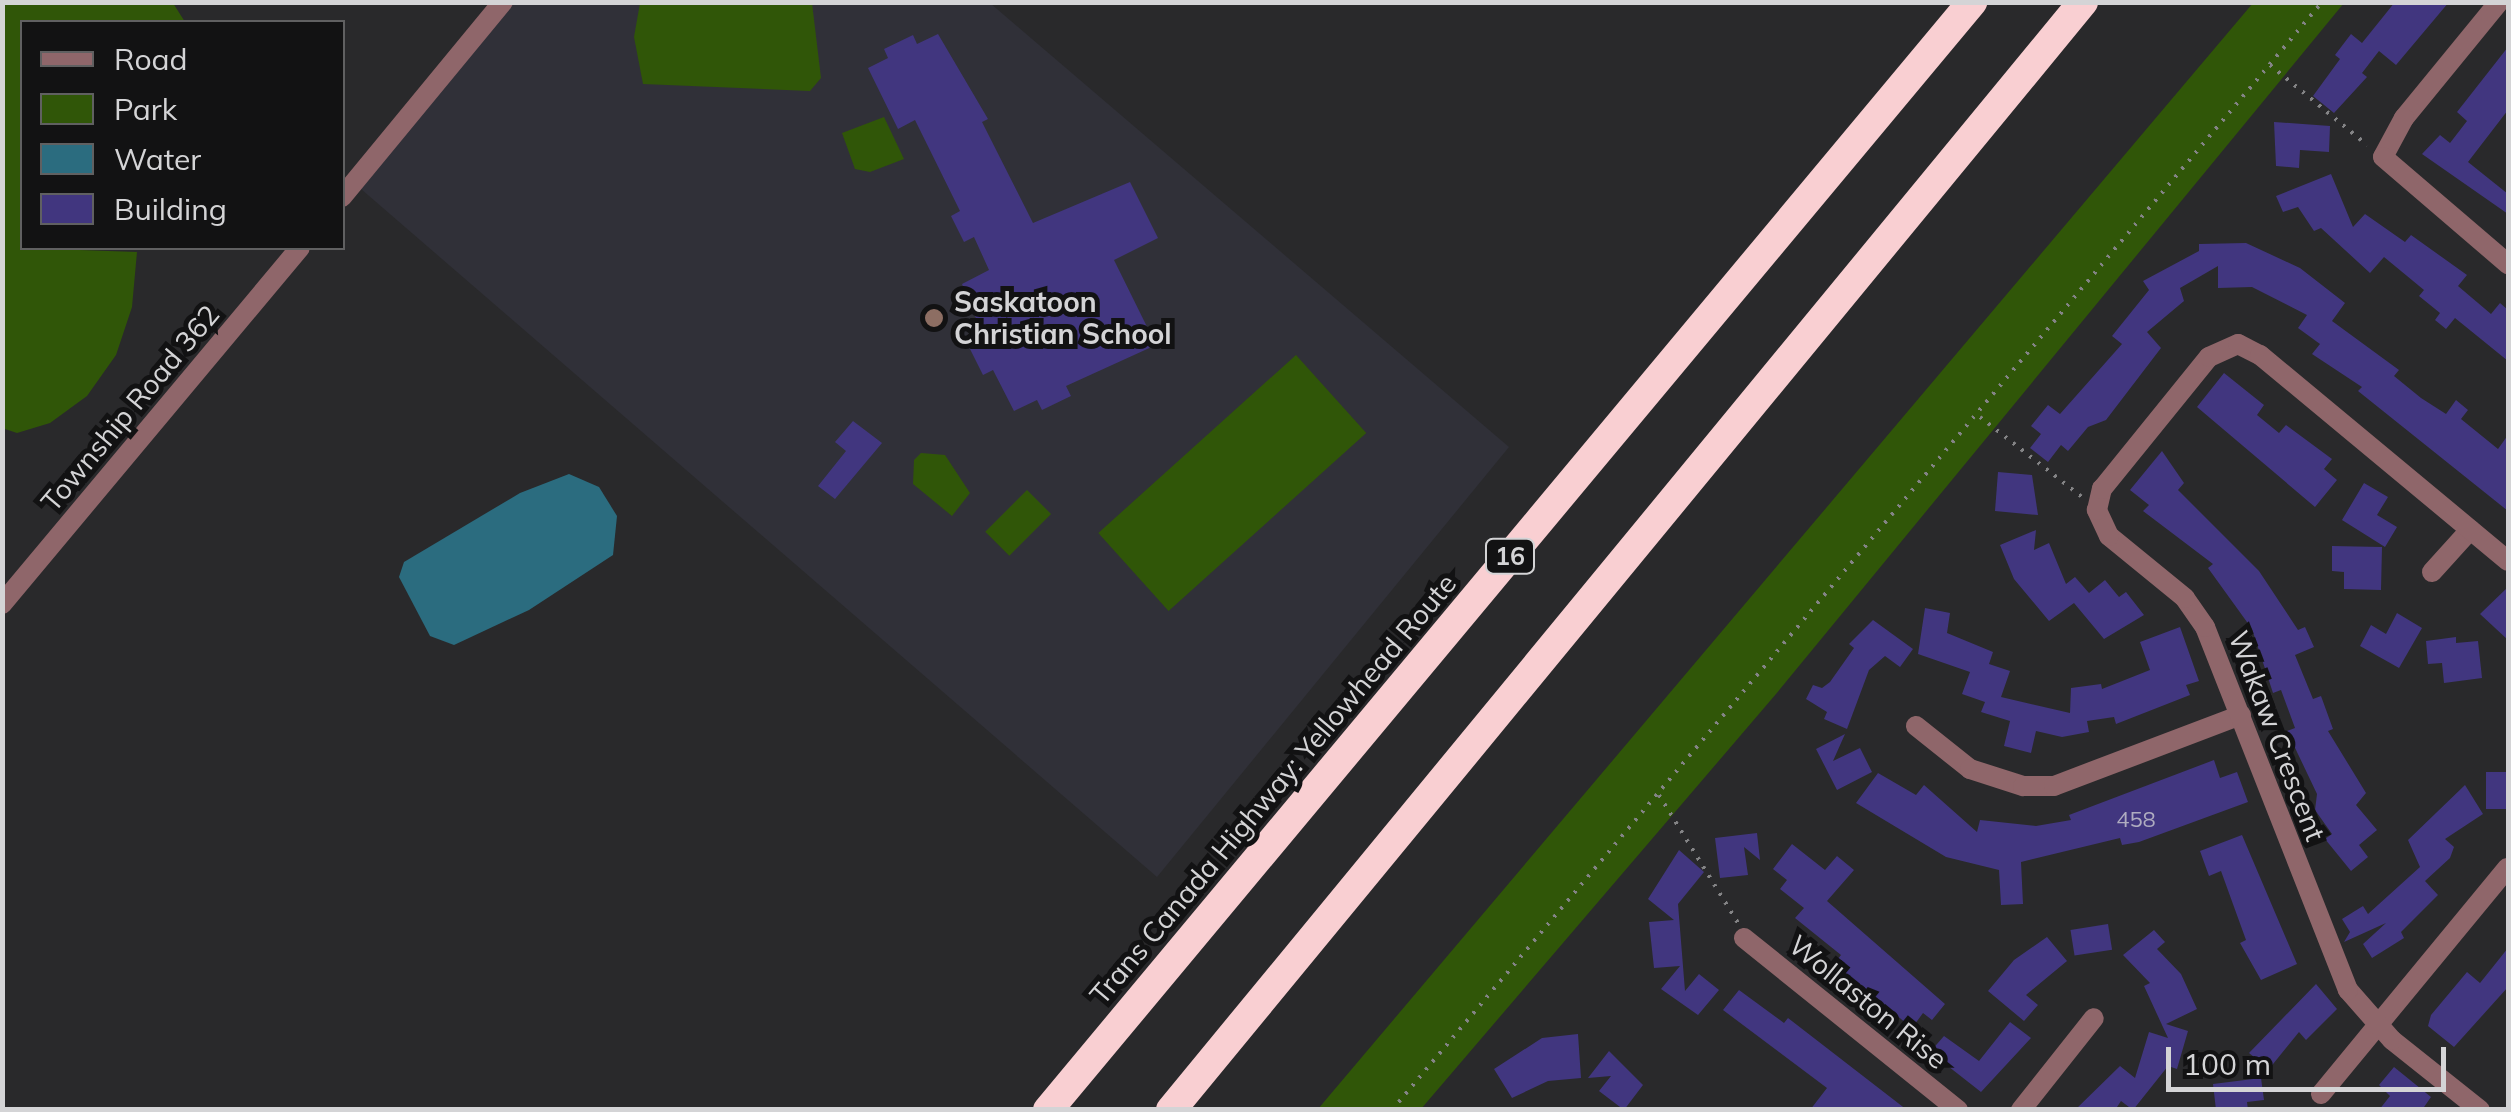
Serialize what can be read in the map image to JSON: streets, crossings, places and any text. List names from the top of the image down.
{
  "streets": {
    "highway": ["16", "Trans Canada Highway: Yellowhead Route"],
    "street": ["Township Road 362", "Wakaw Crescent", "Wollaston Rise"]
  },
  "places": ["Saskatoon Christian School"],
  "house_numbers": ["458"],
  "legend": [
    "Road",
    "Park",
    "Water",
    "Building"
  ],
  "scale_bar": "100 m"
}
